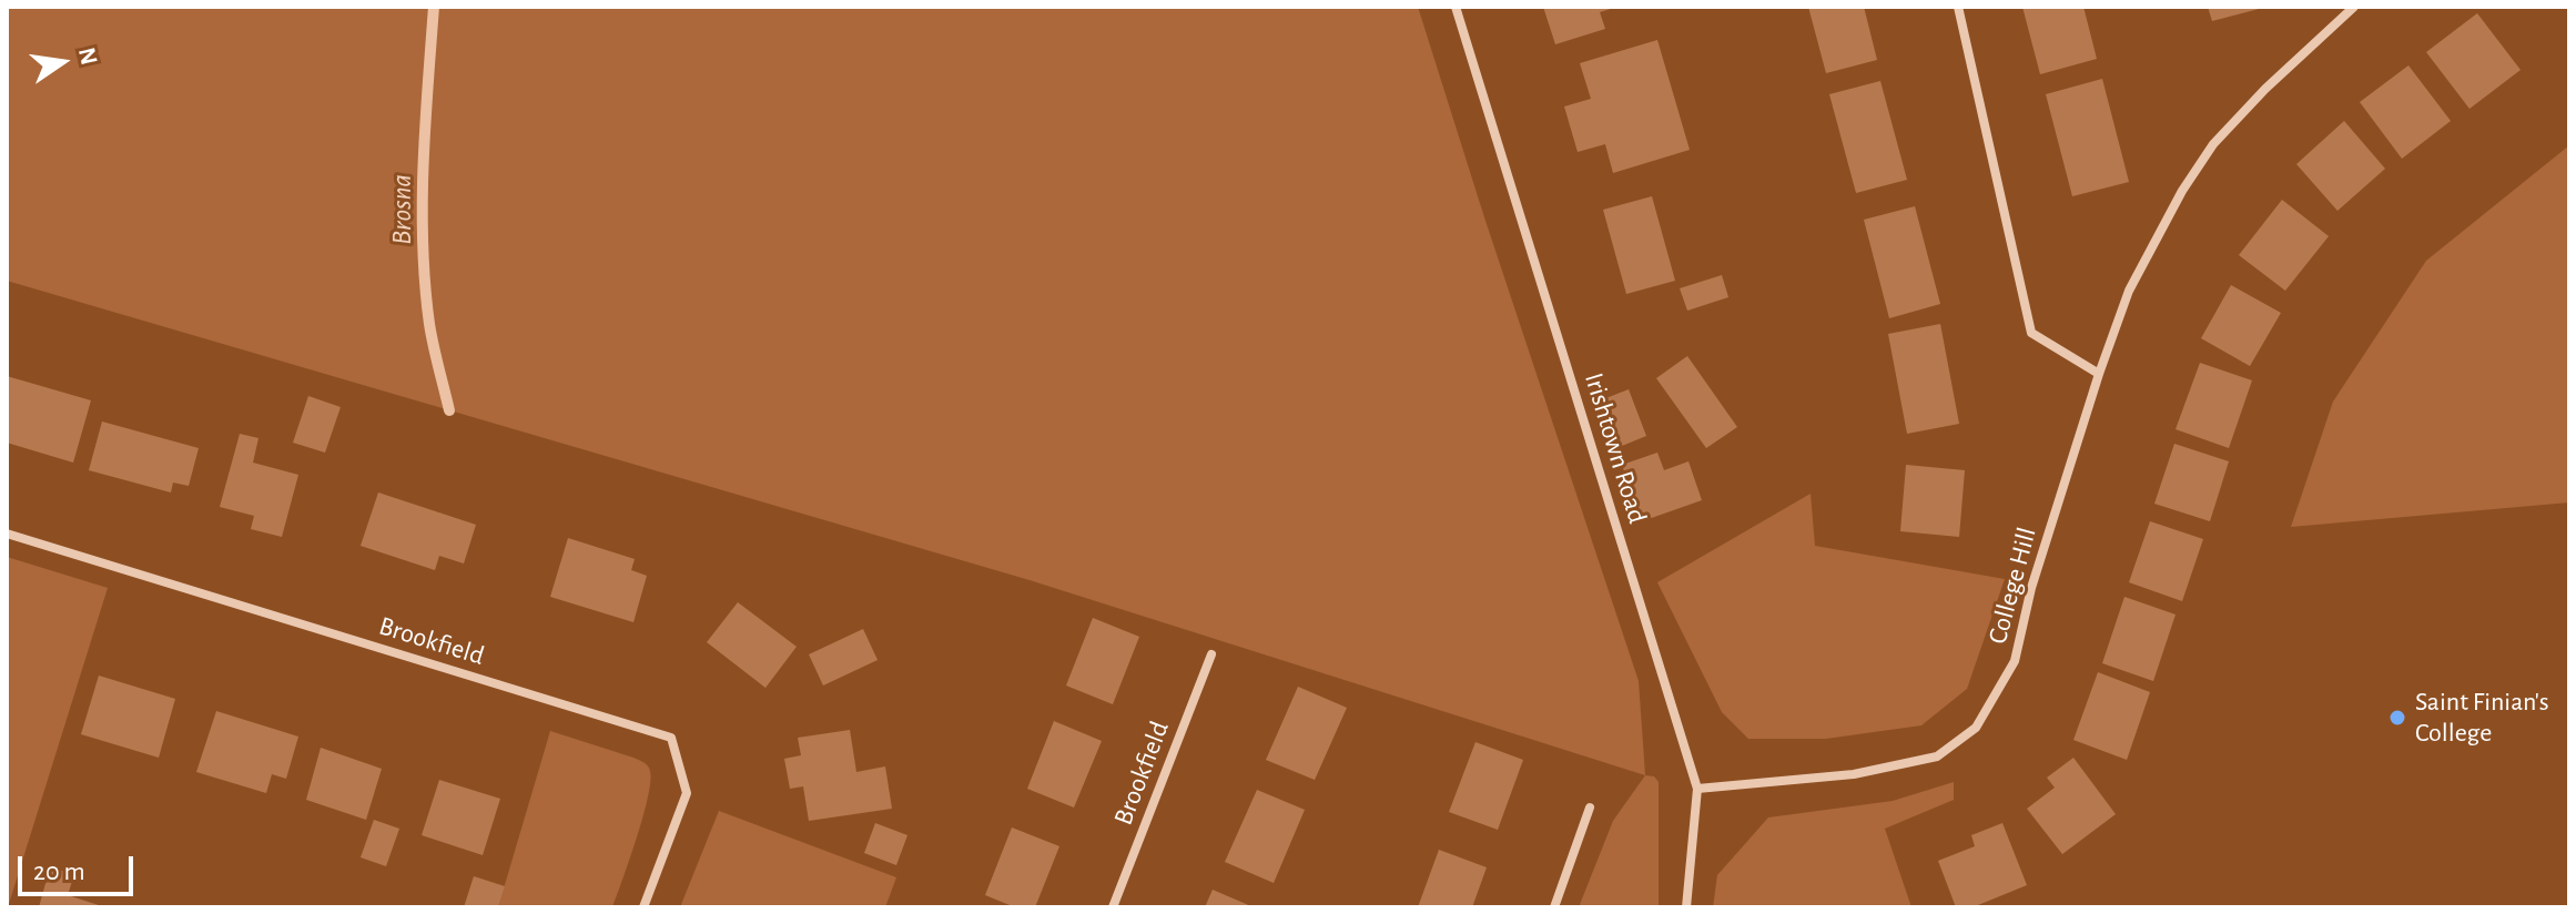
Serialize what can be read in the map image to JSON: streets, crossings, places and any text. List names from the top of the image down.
{
  "streets": {
    "street": ["Irishtown Road", "College Hill", "Brookfield"]
  },
  "crossings": [
    ["Irishtown Road", "College Hill"]
  ],
  "water": ["Brosna"],
  "places": ["Saint Finian's College"],
  "scale_bar": "20 m",
  "north": "right"
}
